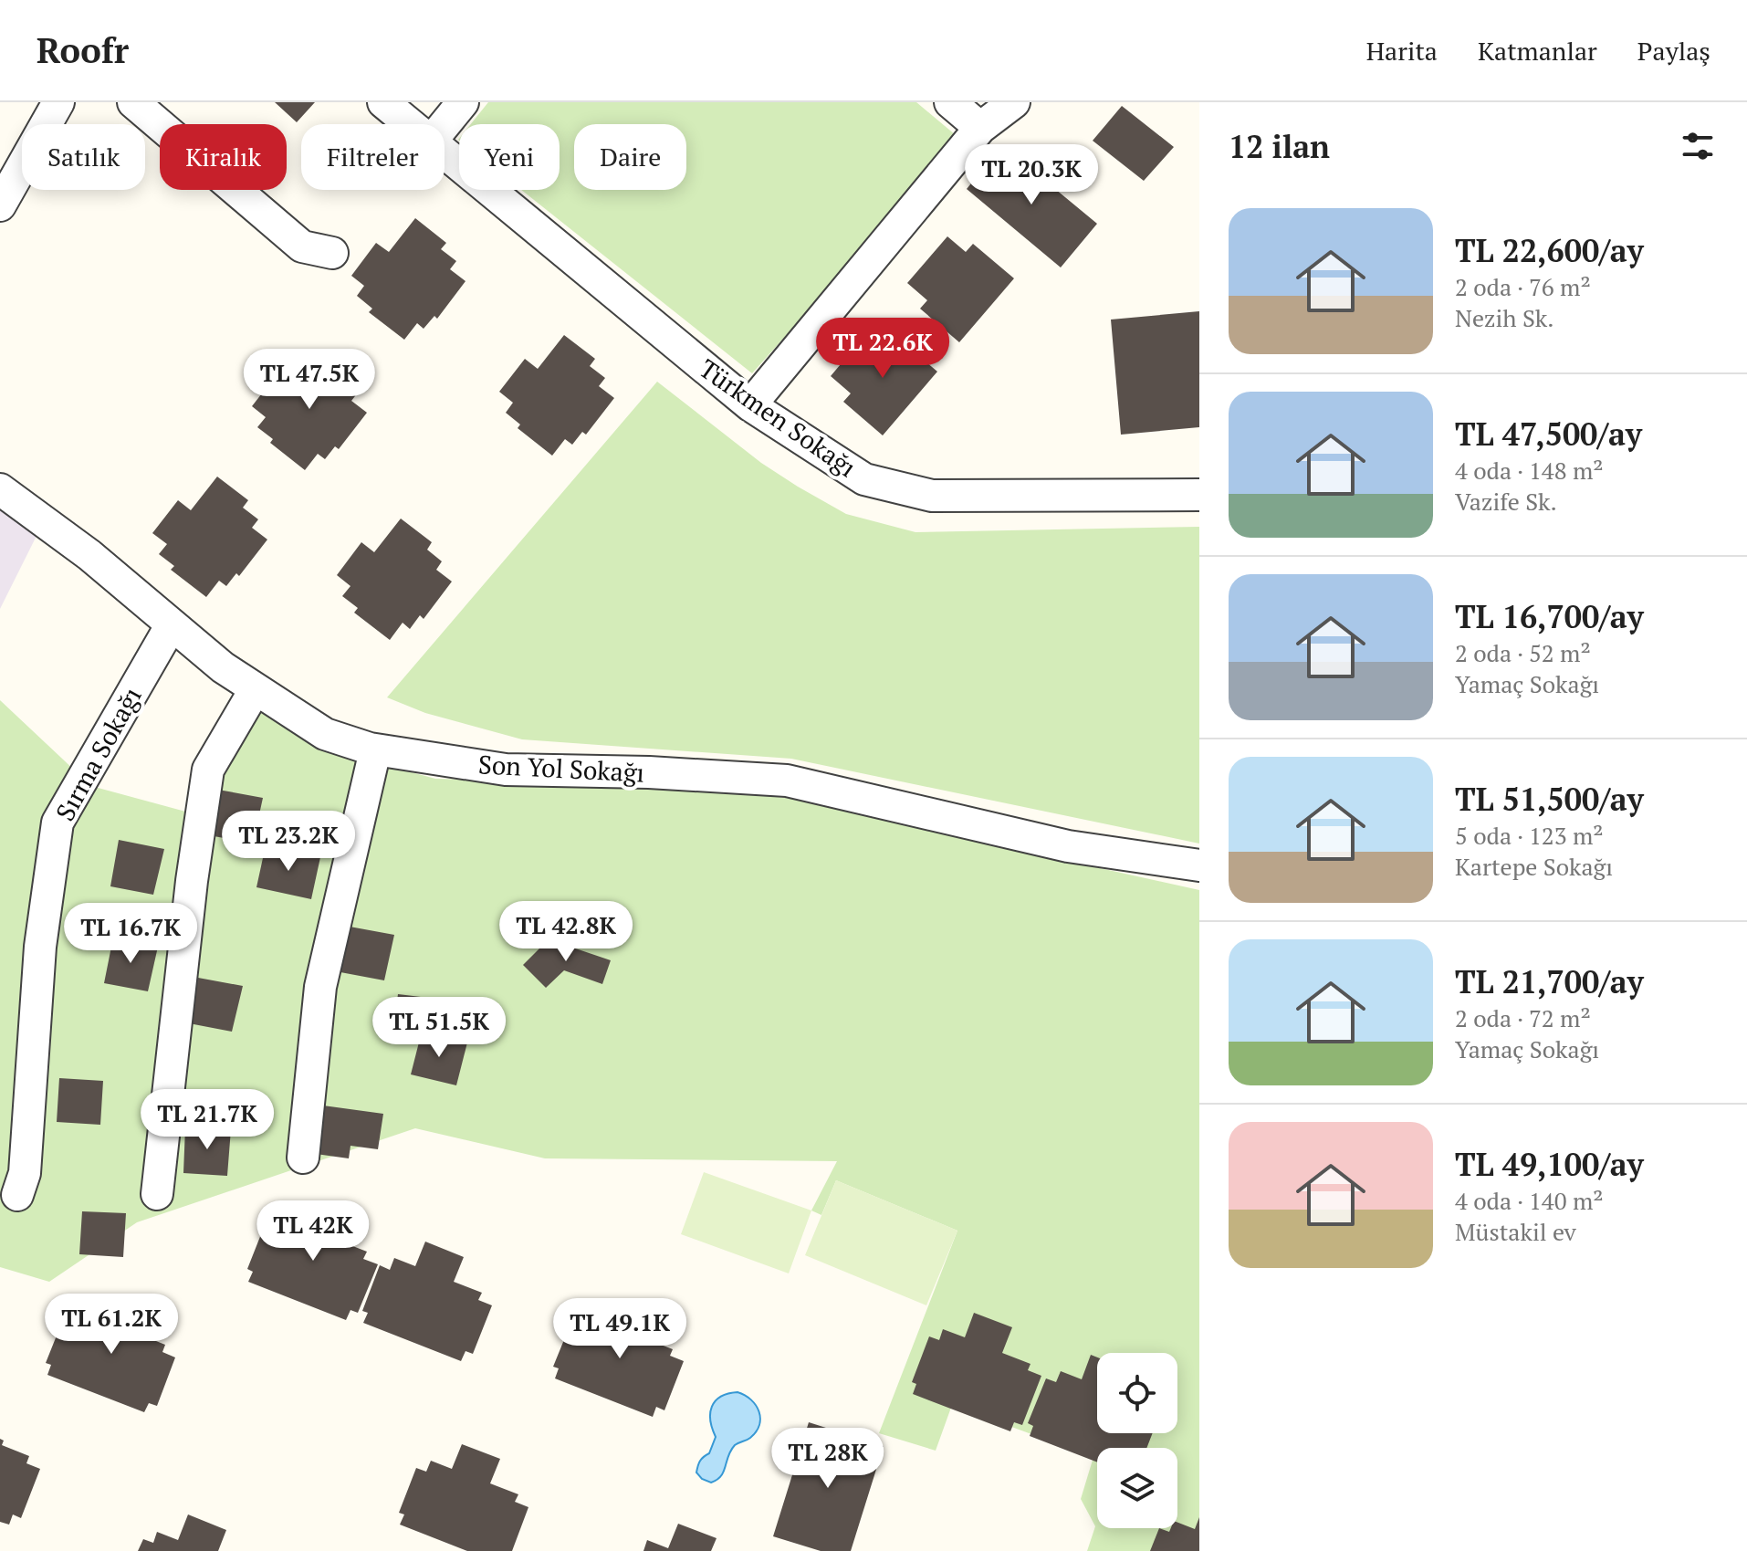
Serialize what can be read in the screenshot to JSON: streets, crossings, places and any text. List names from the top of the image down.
{
  "streets": {
    "street": ["Türkmen Sokağı", "Sırma Sokağı", "Son Yol Sokağı"]
  },
  "crossings": [
    ["Sırma Sokağı", "Son Yol Sokağı"]
  ],
  "page": {
    "header": "Roofr",
    "nav": ["Harita", "Katmanlar", "Paylaş"],
    "heading": "12 ilan",
    "chip": [
      "Satılık",
      "Kiralık",
      "Filtreler",
      "Yeni",
      "Daire"
    ],
    "price": [
      "TL 20.3K",
      "TL 22.6K",
      "TL 47.5K",
      "TL 23.2K",
      "TL 42.8K",
      "TL 16.7K",
      "TL 51.5K",
      "TL 21.7K",
      "TL 42K",
      "TL 61.2K",
      "TL 49.1K",
      "TL 28K"
    ],
    "list": [
      {
        "name": "TL 22,600/ay",
        "note": "2 oda · 76 m² · Nezih Sk."
      },
      {
        "name": "TL 47,500/ay",
        "note": "4 oda · 148 m² · Vazife Sk."
      },
      {
        "name": "TL 16,700/ay",
        "note": "2 oda · 52 m² · Yamaç Sokağı"
      },
      {
        "name": "TL 51,500/ay",
        "note": "5 oda · 123 m² · Kartepe Sokağı"
      },
      {
        "name": "TL 21,700/ay",
        "note": "2 oda · 72 m² · Yamaç Sokağı"
      },
      {
        "name": "TL 49,100/ay",
        "note": "4 oda · 140 m² · Müstakil ev"
      }
    ]
  }
}
